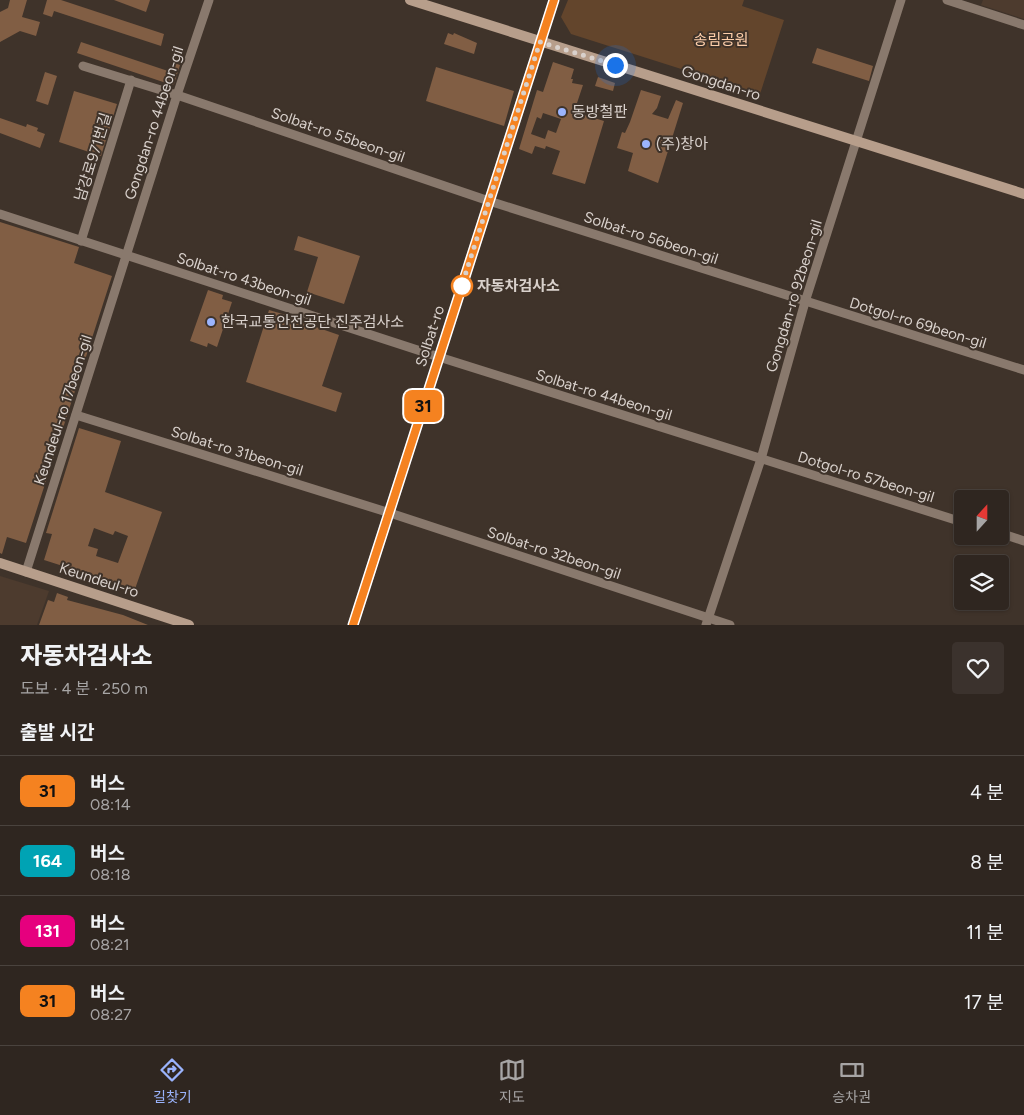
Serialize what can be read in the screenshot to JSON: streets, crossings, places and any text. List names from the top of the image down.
{
  "streets": {
    "street": [
      "Gongdan-ro",
      "Gongdan-ro 44beon-gil",
      "Solbat-ro 55beon-gil",
      "남강로971번길",
      "Solbat-ro 56beon-gil",
      "Solbat-ro 43beon-gil",
      "Gongdan-ro 92beon-gil",
      "Dotgol-ro 69beon-gil",
      "Solbat-ro",
      "Solbat-ro 44beon-gil",
      "Keundeul-ro 17beon-gil",
      "Solbat-ro 31beon-gil",
      "Dotgol-ro 57beon-gil",
      "Solbat-ro 32beon-gil",
      "Keundeul-ro"
    ]
  },
  "crossings": [
    ["Gongdan-ro", "Gongdan-ro 92beon-gil"],
    ["Gongdan-ro", "Solbat-ro"],
    ["Gongdan-ro 44beon-gil", "Solbat-ro 55beon-gil"],
    ["Gongdan-ro 44beon-gil", "Solbat-ro 43beon-gil"],
    ["Gongdan-ro 44beon-gil", "Keundeul-ro 17beon-gil"],
    ["Solbat-ro 55beon-gil", "Solbat-ro 56beon-gil"],
    ["Solbat-ro 55beon-gil", "Solbat-ro"],
    ["남강로971번길", "Solbat-ro 43beon-gil"],
    ["Solbat-ro 56beon-gil", "Gongdan-ro 92beon-gil"],
    ["Solbat-ro 56beon-gil", "Dotgol-ro 69beon-gil"],
    ["Solbat-ro 56beon-gil", "Solbat-ro"],
    ["Solbat-ro 43beon-gil", "Solbat-ro"],
    ["Solbat-ro 43beon-gil", "Solbat-ro 44beon-gil"],
    ["Solbat-ro 43beon-gil", "Keundeul-ro 17beon-gil"],
    ["Gongdan-ro 92beon-gil", "Dotgol-ro 69beon-gil"],
    ["Gongdan-ro 92beon-gil", "Solbat-ro 44beon-gil"],
    ["Gongdan-ro 92beon-gil", "Dotgol-ro 57beon-gil"],
    ["Gongdan-ro 92beon-gil", "Solbat-ro 32beon-gil"],
    ["Solbat-ro", "Solbat-ro 44beon-gil"],
    ["Solbat-ro", "Solbat-ro 31beon-gil"],
    ["Solbat-ro", "Solbat-ro 32beon-gil"],
    ["Solbat-ro 44beon-gil", "Dotgol-ro 57beon-gil"],
    ["Keundeul-ro 17beon-gil", "Solbat-ro 31beon-gil"],
    ["Keundeul-ro 17beon-gil", "Keundeul-ro"],
    ["Solbat-ro 31beon-gil", "Solbat-ro 32beon-gil"]
  ],
  "parks": ["송림공원"],
  "places": [
    "동방철판",
    "(주)창아",
    "자동차검사소",
    "한국교통안전공단 진주검사소"
  ],
  "lines": ["bus line 31"],
  "north": "top",
  "page": {
    "on_map": "31",
    "heading": [
      ["자동차검사소", "도보 · 4 분 · 250 m"],
      "출발 시간"
    ],
    "list": [
      {
        "mark": "31",
        "name": "버스",
        "note": "08:14",
        "value": "4 분"
      },
      {
        "mark": "164",
        "name": "버스",
        "note": "08:18",
        "value": "8 분"
      },
      {
        "mark": "131",
        "name": "버스",
        "note": "08:21",
        "value": "11 분"
      },
      {
        "mark": "31",
        "name": "버스",
        "note": "08:27",
        "value": "17 분"
      }
    ],
    "tabs": ["길찾기", "지도", "승차권"]
  }
}
